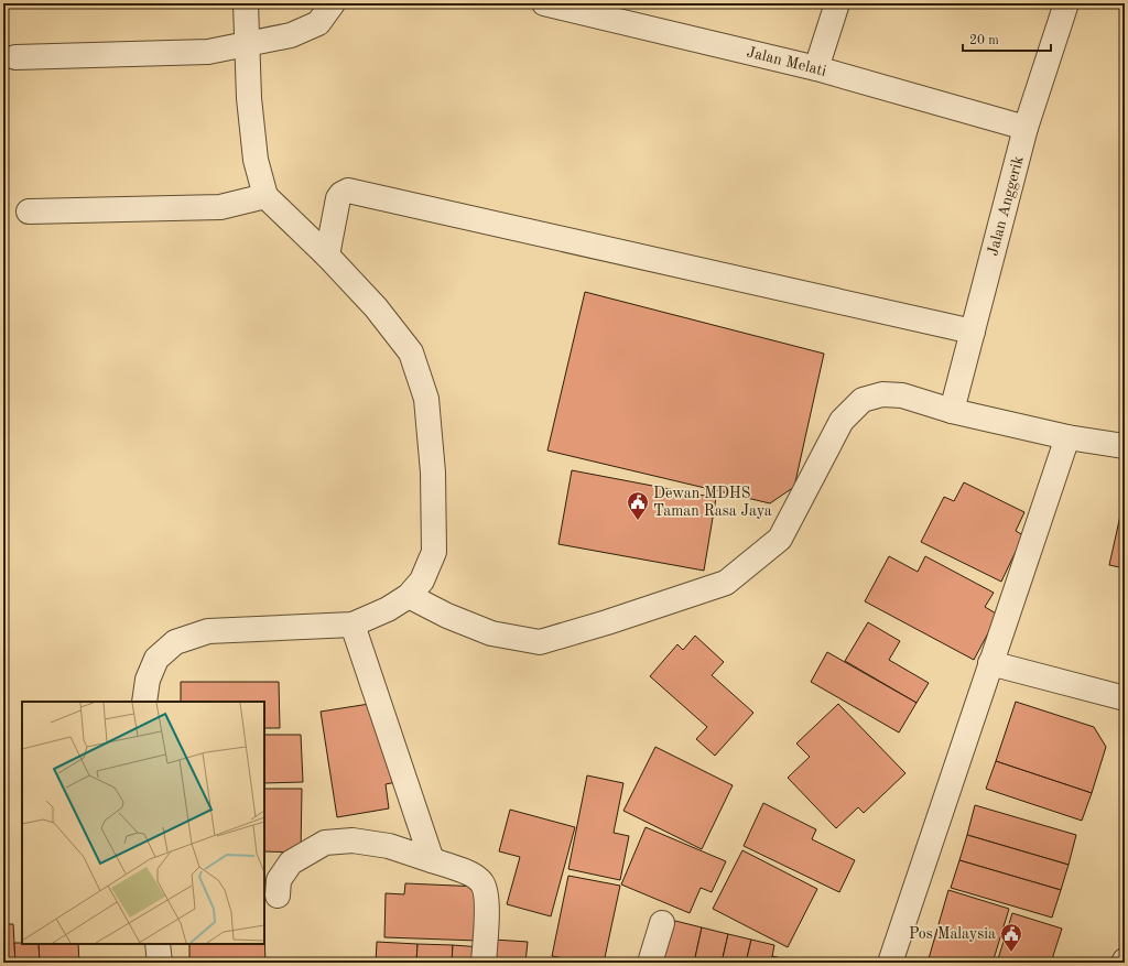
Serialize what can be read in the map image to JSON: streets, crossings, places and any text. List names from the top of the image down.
{
  "streets": {
    "street": ["Jalan Melati", "Jalan Anggerik"]
  },
  "crossings": [
    ["Jalan Melati", "Jalan Anggerik"]
  ],
  "places": {
    "public building": ["Dewan MDHS Taman Rasa Jaya", "Pos Malaysia"]
  },
  "scale_bar": "20 m"
}
